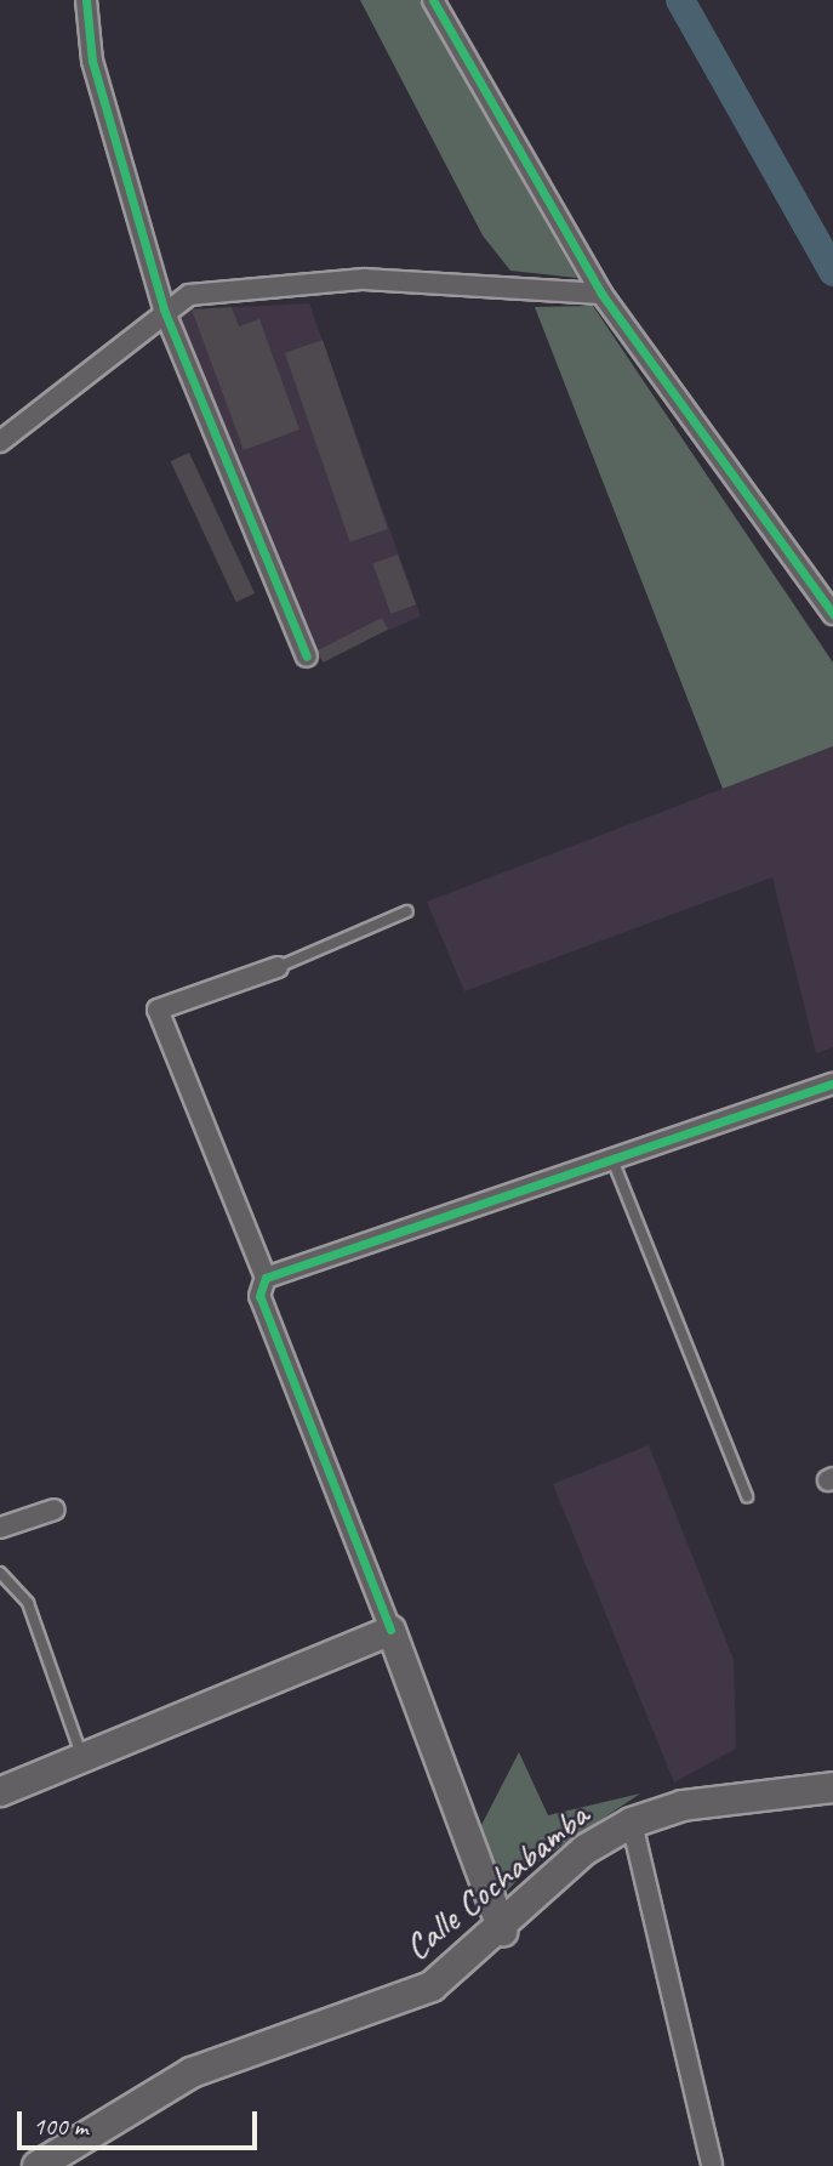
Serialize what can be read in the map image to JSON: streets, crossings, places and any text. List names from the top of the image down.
{
  "streets": {
    "main road": ["Calle Cochabamba"]
  },
  "scale_bar": "100 m"
}
